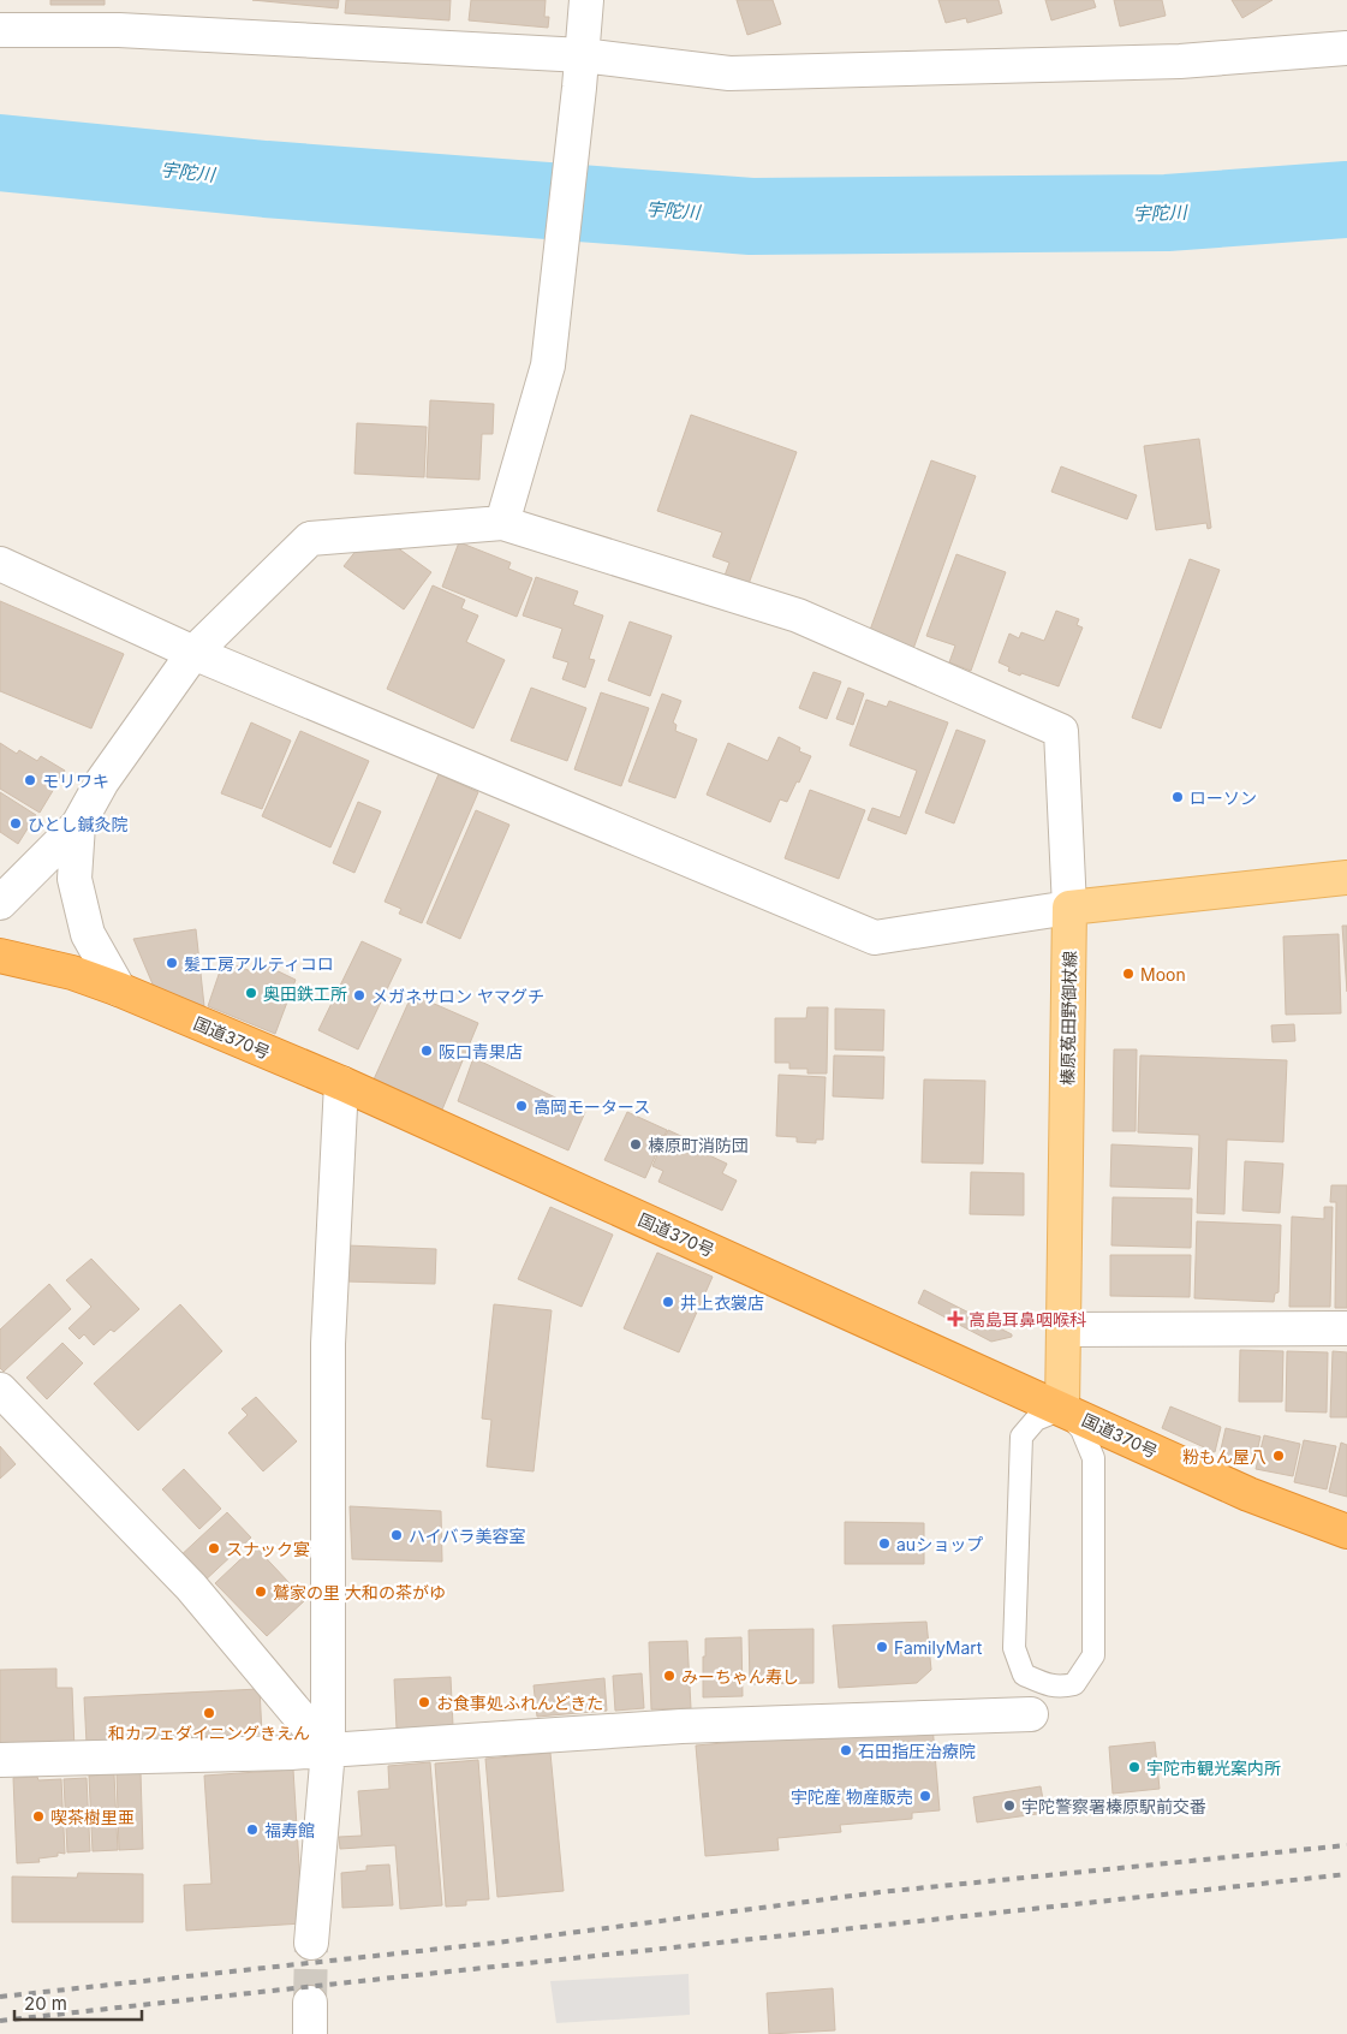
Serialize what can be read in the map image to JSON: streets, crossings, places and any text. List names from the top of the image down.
{
  "streets": {
    "highway": ["国道370号"],
    "main road": ["榛原菟田野御杖線"]
  },
  "crossings": [
    ["榛原菟田野御杖線", "国道370号"]
  ],
  "water": ["宇陀川"],
  "places": {
    "other": [
      "モリワキ",
      "ローソン",
      "ひとし鍼灸院",
      "髪工房アルティコロ",
      "Moon",
      "奥田鉄工所",
      "メガネサロン ヤマグチ",
      "阪口青果店",
      "高岡モータース",
      "榛原町消防団",
      "井上衣裳店",
      "粉もん屋八",
      "ハイバラ美容室",
      "auショップ",
      "スナック宴",
      "鷲家の里 大和の茶がゆ",
      "FamilyMart",
      "みーちゃん寿し",
      "お食事処ふれんどきた",
      "和カフェダイニングきえん",
      "石田指圧治療院",
      "宇陀市観光案内所",
      "宇陀産 物産販売",
      "宇陀警察署榛原駅前交番",
      "喫茶樹里亜",
      "福寿館"
    ],
    "health": ["高島耳鼻咽喉科"]
  },
  "scale_bar": "20 m"
}
